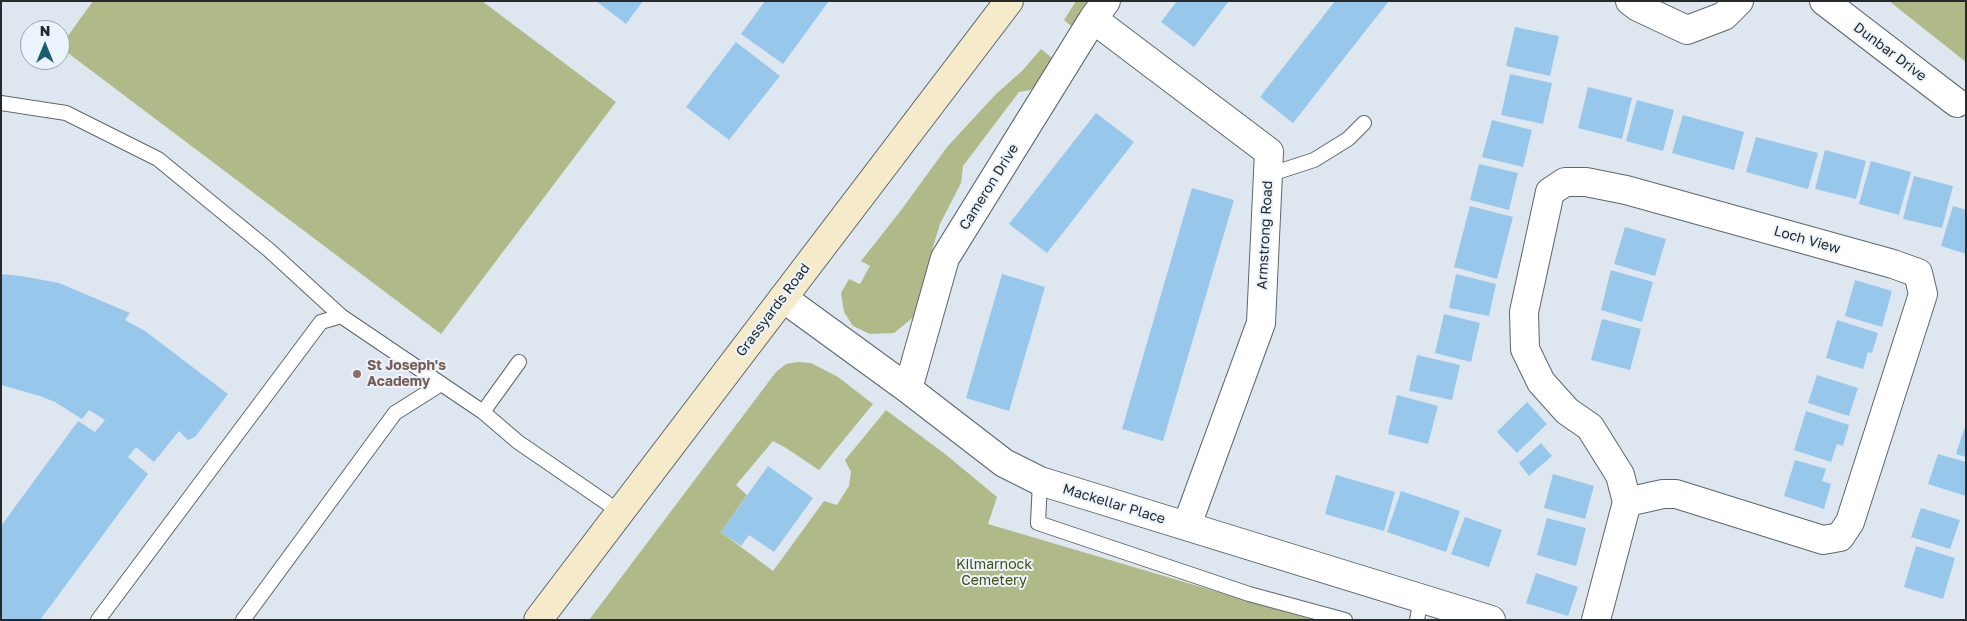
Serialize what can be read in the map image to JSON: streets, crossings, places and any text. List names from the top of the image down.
{
  "streets": {
    "main road": ["Grassyards Road"],
    "street": [
      "Dunbar Drive",
      "Cameron Drive",
      "Armstrong Road",
      "Loch View",
      "Mackellar Place"
    ]
  },
  "crossings": [
    ["Cameron Drive", "Armstrong Road"],
    ["Cameron Drive", "Mackellar Place"],
    ["Armstrong Road", "Mackellar Place"],
    ["Grassyards Road", "Mackellar Place"]
  ],
  "parks": ["Kilmarnock Cemetery"],
  "places": ["St Joseph's Academy"],
  "north": "top"
}
